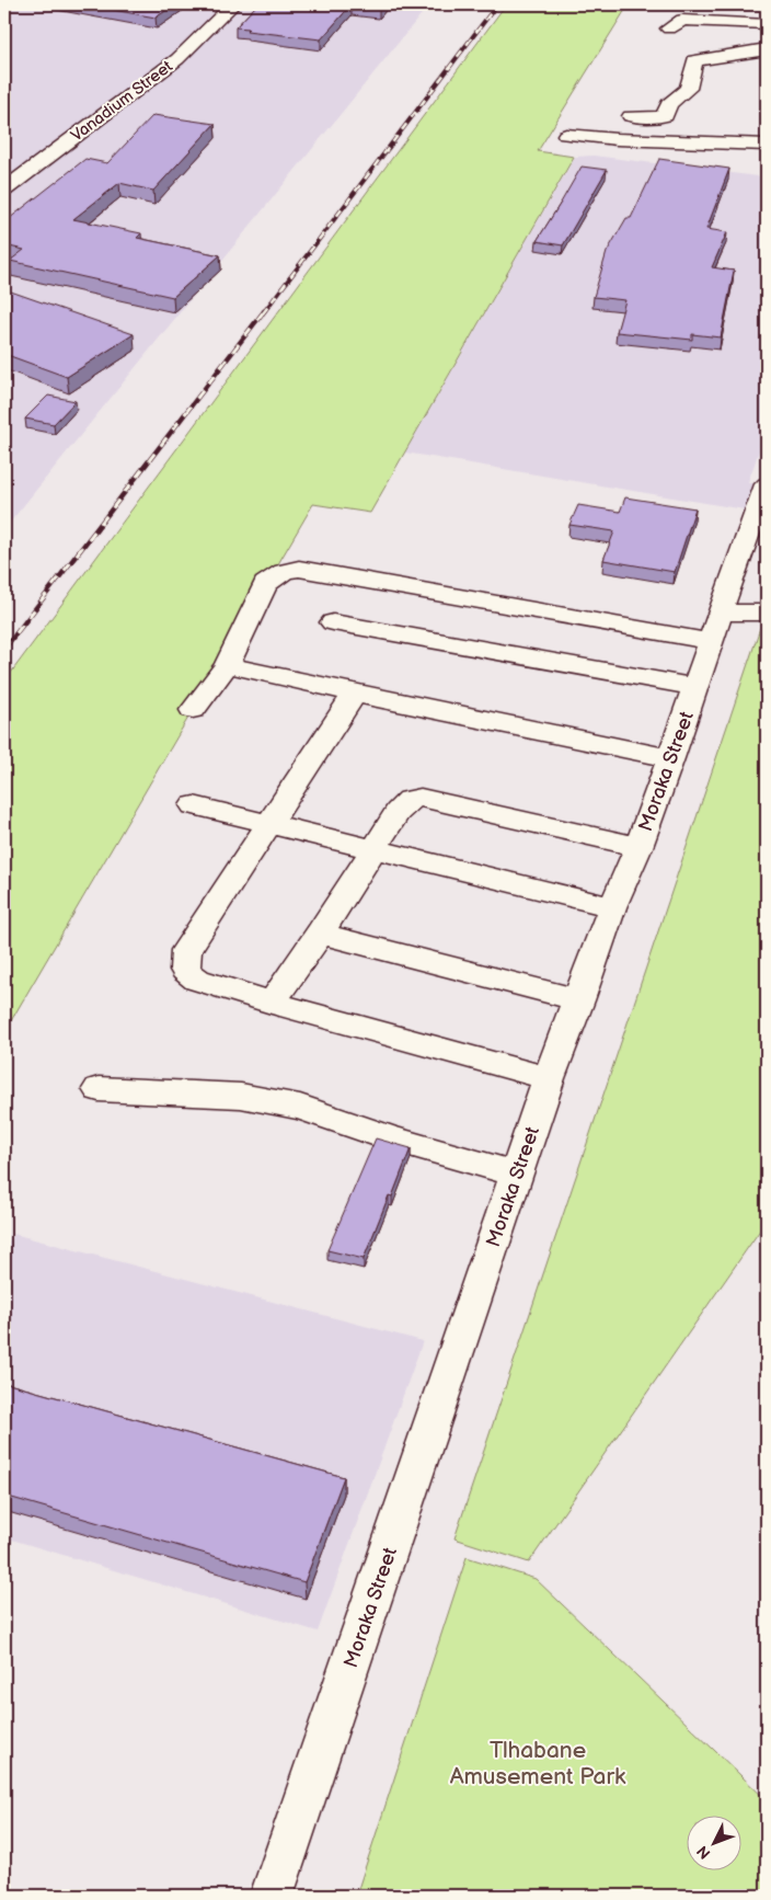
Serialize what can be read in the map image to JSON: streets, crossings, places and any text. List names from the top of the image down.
{
  "streets": {
    "street": ["Vanadium Street", "Moraka Street"]
  },
  "parks": ["Tlhabane Amusement Park"],
  "north": "bottom left"
}
